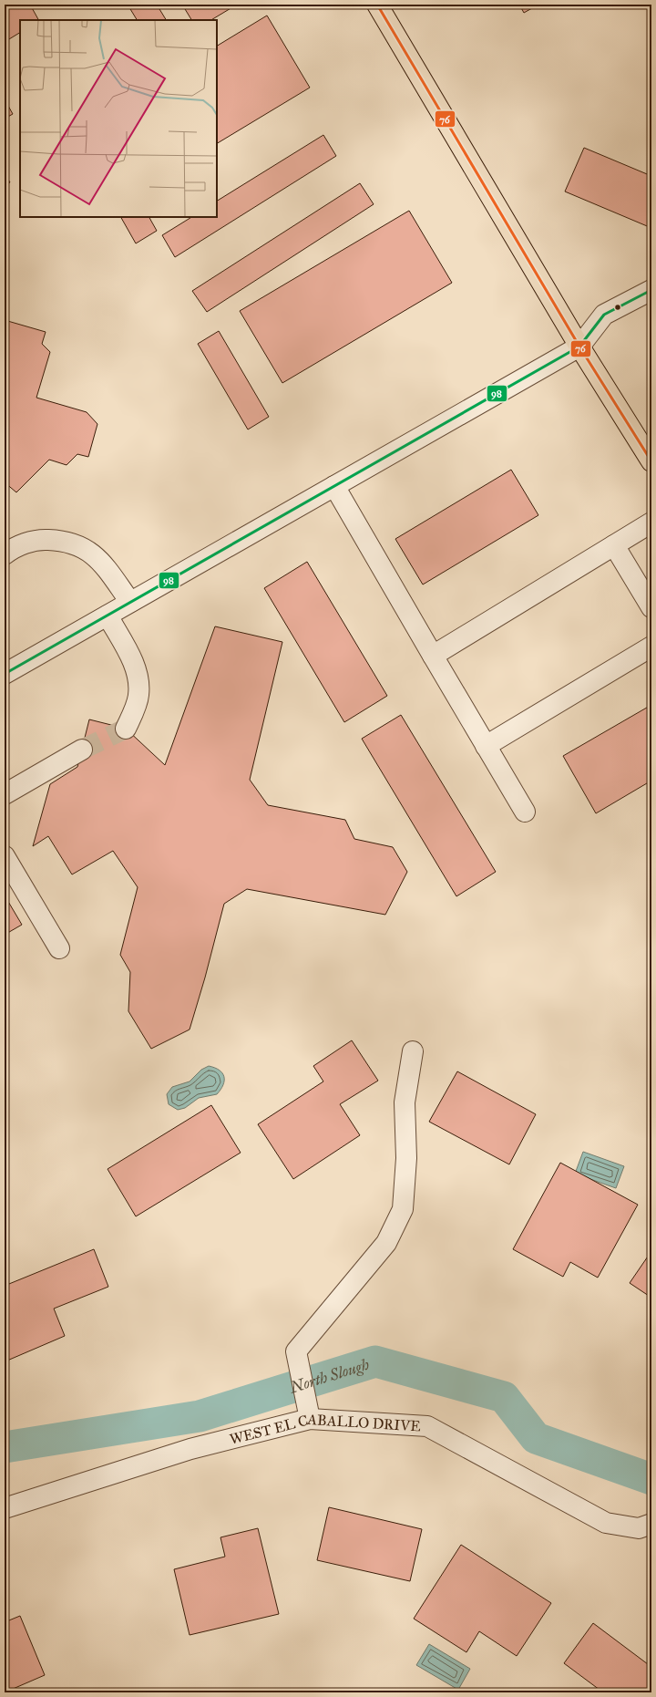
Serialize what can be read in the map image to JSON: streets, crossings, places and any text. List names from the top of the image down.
{
  "streets": {
    "street": ["WEST EL CABALLO DRIVE"]
  },
  "water": ["North Slough"],
  "lines": ["transit line 76", "transit line 98"]
}
